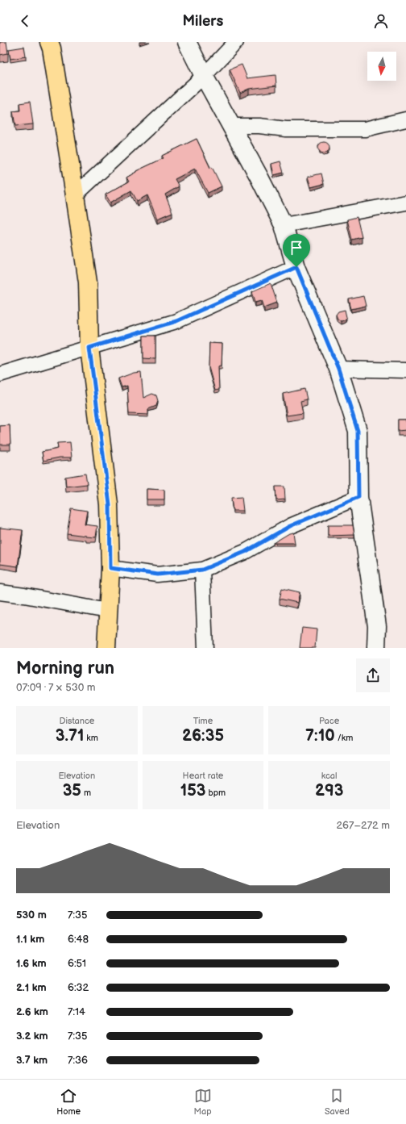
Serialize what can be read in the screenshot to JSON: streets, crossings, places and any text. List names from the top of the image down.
{
  "north": "bottom",
  "page": {
    "header": "Milers",
    "heading": ["Morning run", "07:09 · 7 × 530 m"],
    "stats": [
      ["Distance", "3.71 km"],
      ["Time", "26:35"],
      ["Pace", "7:10 /km"],
      ["Elevation", "35 m"],
      ["Heart rate", "153 bpm"],
      ["kcal", "293"]
    ],
    "chart": ["Elevation", "267–272 m"],
    "list": [
      {
        "name": "530 m",
        "note": "7:35"
      },
      {
        "name": "1.1 km",
        "note": "6:48"
      },
      {
        "name": "1.6 km",
        "note": "6:51"
      },
      {
        "name": "2.1 km",
        "note": "6:32"
      },
      {
        "name": "2.6 km",
        "note": "7:14"
      },
      {
        "name": "3.2 km",
        "note": "7:35"
      },
      {
        "name": "3.7 km",
        "note": "7:36"
      }
    ],
    "tabs": ["Home", "Map", "Saved"]
  }
}
